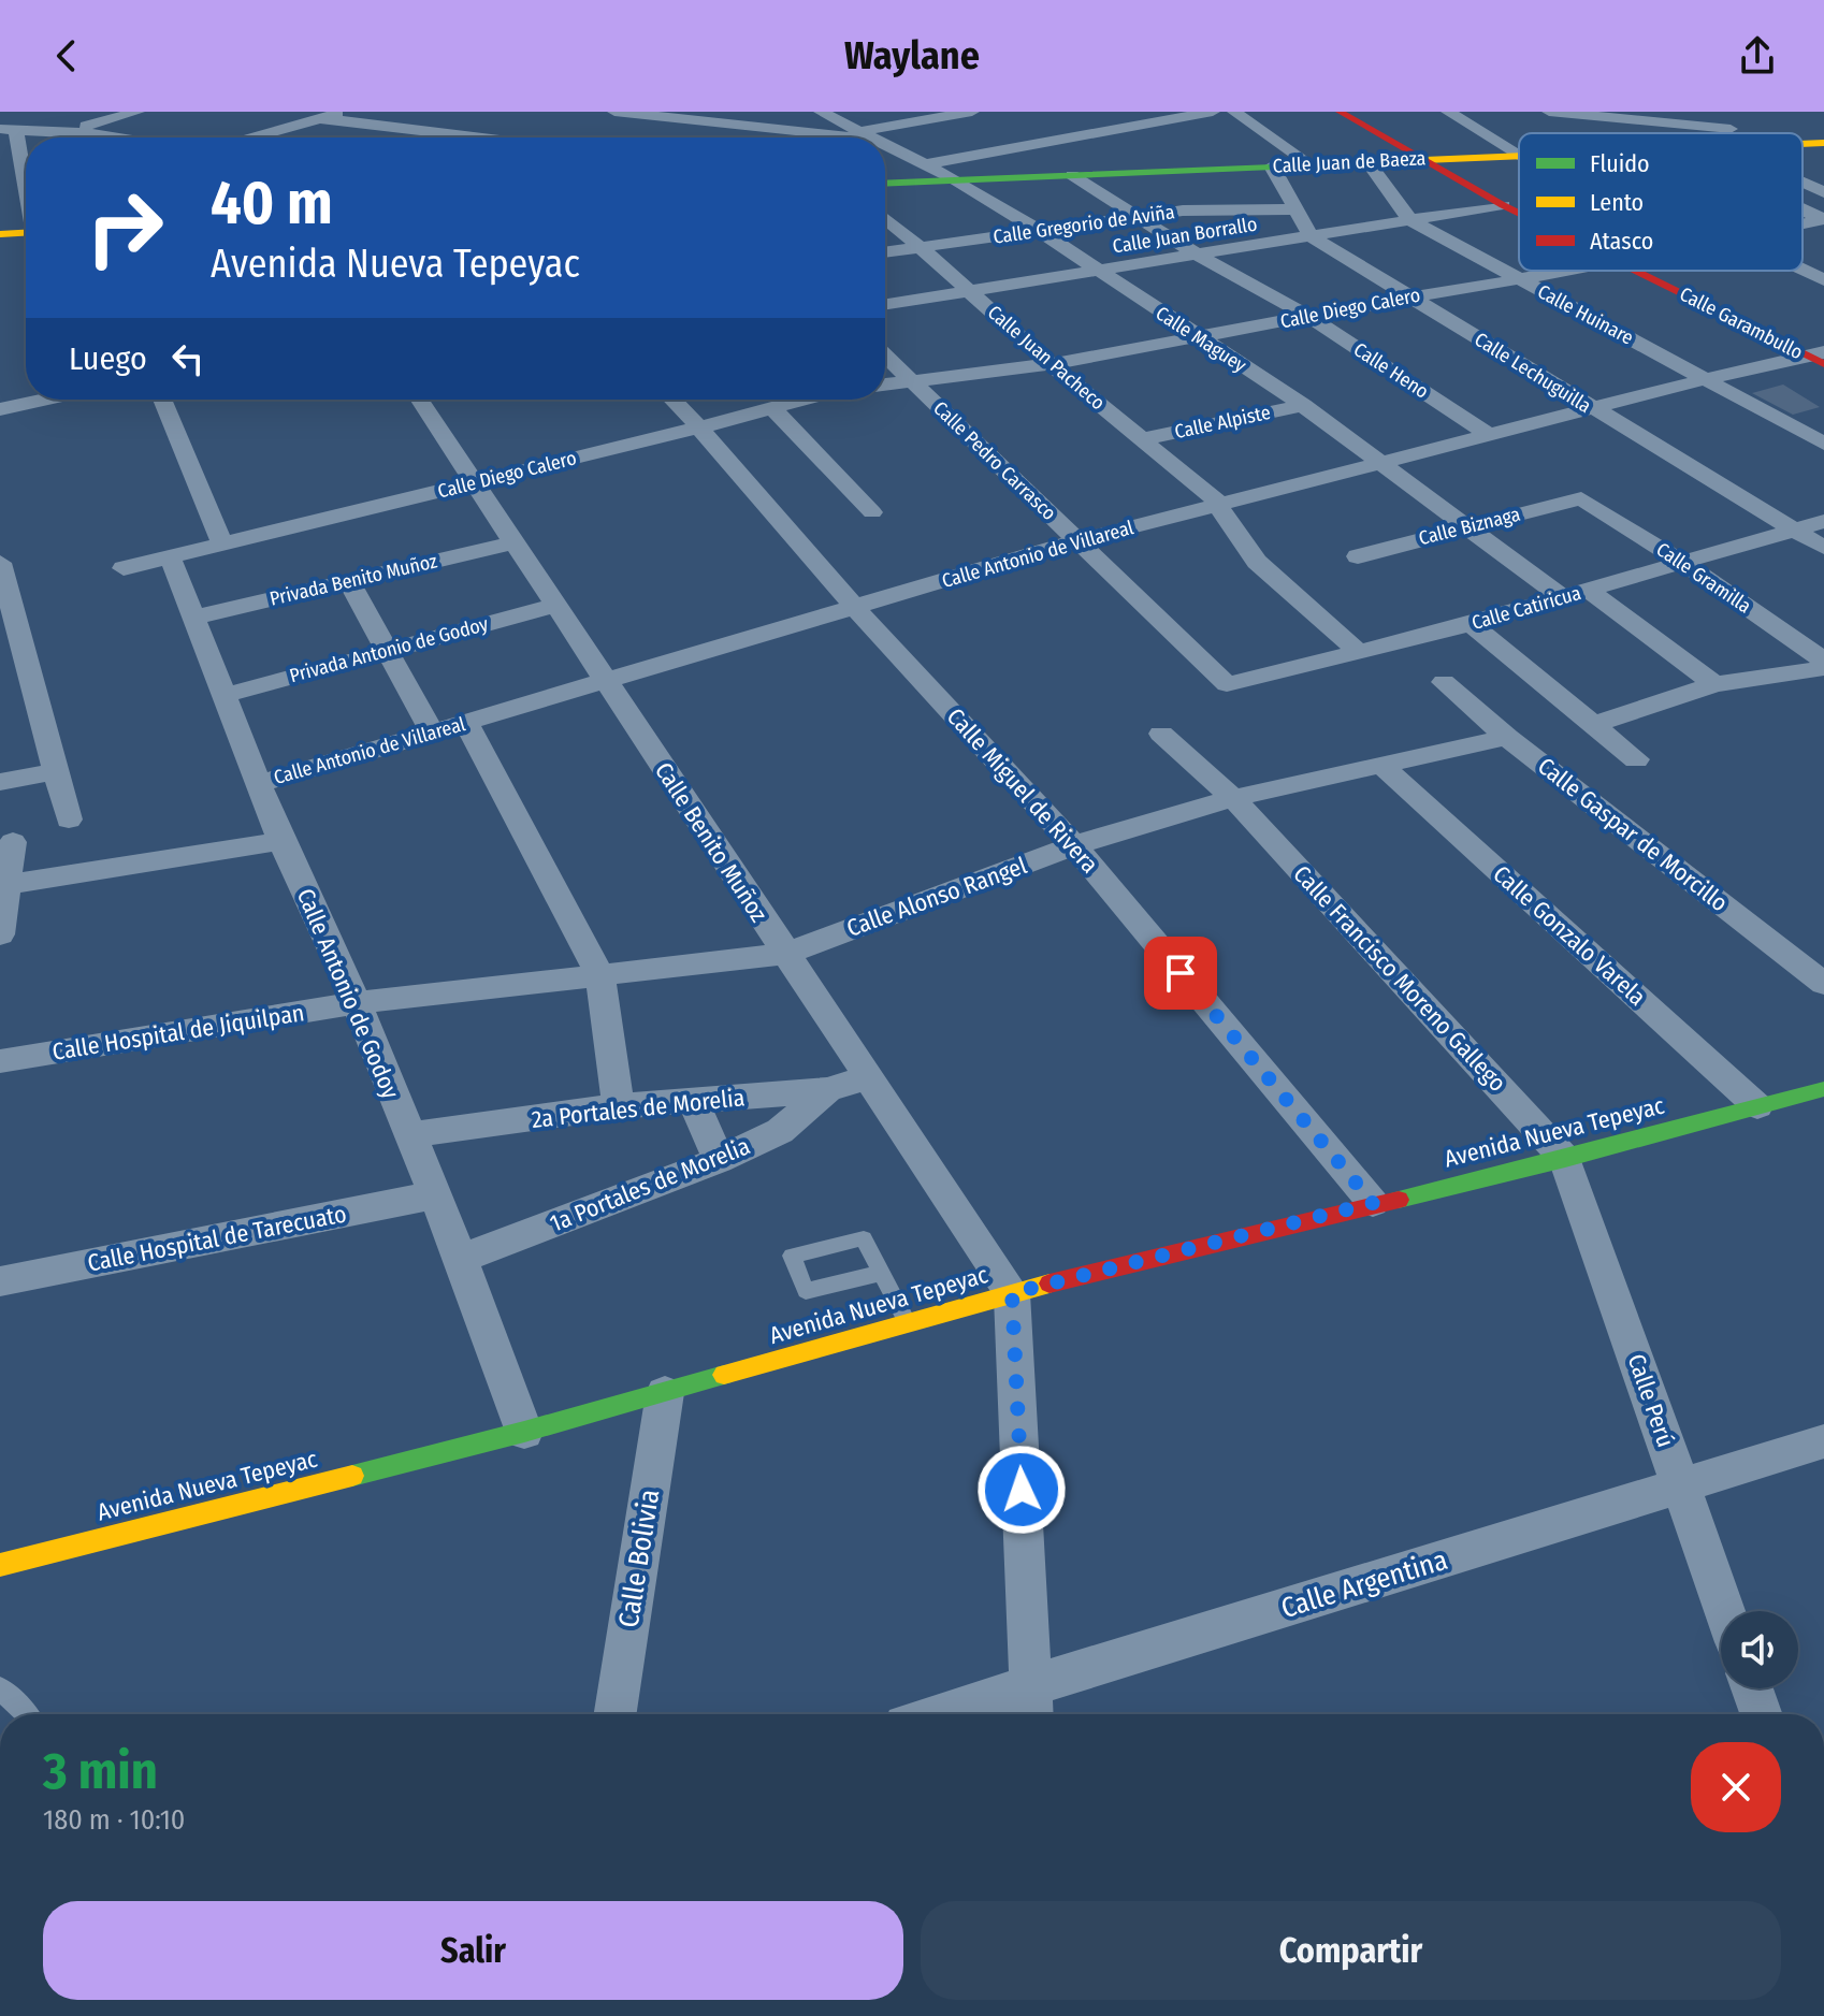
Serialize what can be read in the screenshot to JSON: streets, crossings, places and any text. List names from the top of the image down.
{
  "streets": {
    "street": [
      "Calle Juan de Baeza",
      "Calle Gregorio de Aviña",
      "Calle Juan Borrallo",
      "Calle Diego Calero",
      "Calle Huinare",
      "Calle Garambullo",
      "Calle Maguey",
      "Calle Juan Pacheco",
      "Calle Heno",
      "Calle Lechuguilla",
      "Calle Alpiste",
      "Calle Pedro Carrasco",
      "Calle Biznaga",
      "Calle Antonio de Villareal",
      "Calle Gramilla",
      "Privada Benito Muñoz",
      "Calle Catiricua",
      "Privada Antonio de Godoy",
      "Calle Miguel de Rivera",
      "Calle Gaspar de Morcillo",
      "Calle Benito Muñoz",
      "Calle Alonso Rangel",
      "Calle Gonzalo Varela",
      "Calle Francisco Moreno Gallego",
      "Calle Antonio de Godoy",
      "Calle Hospital de Jiquilpan",
      "2a Portales de Morelia",
      "Avenida Nueva Tepeyac",
      "1a Portales de Morelia",
      "Calle Hospital de Tarecuato",
      "Calle Perú",
      "Calle Bolivia",
      "Calle Argentina"
    ]
  },
  "crossings": [
    ["Calle Juan de Baeza", "Calle Huinare"],
    ["Calle Juan de Baeza", "Calle Garambullo"],
    ["Calle Juan de Baeza", "Calle Maguey"],
    ["Calle Juan de Baeza", "Calle Heno"],
    ["Calle Juan de Baeza", "Calle Lechuguilla"],
    ["Calle Gregorio de Aviña", "Calle Maguey"],
    ["Calle Gregorio de Aviña", "Calle Juan Pacheco"],
    ["Calle Gregorio de Aviña", "Calle Heno"],
    ["Calle Gregorio de Aviña", "Calle Lechuguilla"],
    ["Calle Juan Borrallo", "Calle Huinare"],
    ["Calle Juan Borrallo", "Calle Garambullo"],
    ["Calle Juan Borrallo", "Calle Maguey"],
    ["Calle Juan Borrallo", "Calle Juan Pacheco"],
    ["Calle Juan Borrallo", "Calle Heno"],
    ["Calle Juan Borrallo", "Calle Lechuguilla"],
    ["Calle Diego Calero", "Calle Huinare"],
    ["Calle Diego Calero", "Calle Maguey"],
    ["Calle Diego Calero", "Calle Juan Pacheco"],
    ["Calle Diego Calero", "Calle Heno"],
    ["Calle Diego Calero", "Calle Lechuguilla"],
    ["Calle Diego Calero", "Calle Pedro Carrasco"],
    ["Calle Diego Calero", "Calle Miguel de Rivera"],
    ["Calle Diego Calero", "Calle Benito Muñoz"],
    ["Calle Diego Calero", "Calle Antonio de Godoy"],
    ["Calle Huinare", "Calle Antonio de Villareal"],
    ["Calle Garambullo", "Calle Antonio de Villareal"],
    ["Calle Maguey", "Calle Alpiste"],
    ["Calle Maguey", "Calle Biznaga"],
    ["Calle Maguey", "Calle Antonio de Villareal"],
    ["Calle Maguey", "Calle Catiricua"],
    ["Calle Juan Pacheco", "Calle Alpiste"],
    ["Calle Juan Pacheco", "Calle Antonio de Villareal"],
    ["Calle Juan Pacheco", "Calle Catiricua"],
    ["Calle Heno", "Calle Antonio de Villareal"],
    ["Calle Lechuguilla", "Calle Antonio de Villareal"],
    ["Calle Lechuguilla", "Calle Catiricua"],
    ["Calle Pedro Carrasco", "Calle Antonio de Villareal"],
    ["Calle Pedro Carrasco", "Calle Catiricua"],
    ["Calle Biznaga", "Calle Gramilla"],
    ["Calle Antonio de Villareal", "Calle Miguel de Rivera"],
    ["Calle Antonio de Villareal", "Calle Benito Muñoz"],
    ["Calle Antonio de Villareal", "Calle Antonio de Godoy"],
    ["Calle Gramilla", "Calle Catiricua"],
    ["Privada Benito Muñoz", "Calle Benito Muñoz"],
    ["Privada Benito Muñoz", "Calle Antonio de Godoy"],
    ["Privada Antonio de Godoy", "Calle Benito Muñoz"],
    ["Privada Antonio de Godoy", "Calle Antonio de Godoy"],
    ["Calle Miguel de Rivera", "Calle Alonso Rangel"],
    ["Calle Miguel de Rivera", "Avenida Nueva Tepeyac"],
    ["Calle Gaspar de Morcillo", "Calle Alonso Rangel"],
    ["Calle Benito Muñoz", "Calle Alonso Rangel"],
    ["Calle Benito Muñoz", "2a Portales de Morelia"],
    ["Calle Benito Muñoz", "Avenida Nueva Tepeyac"],
    ["Calle Alonso Rangel", "Calle Gonzalo Varela"],
    ["Calle Alonso Rangel", "Calle Francisco Moreno Gallego"],
    ["Calle Alonso Rangel", "Calle Antonio de Godoy"],
    ["Calle Alonso Rangel", "Calle Hospital de Jiquilpan"],
    ["Calle Gonzalo Varela", "Avenida Nueva Tepeyac"],
    ["Calle Francisco Moreno Gallego", "Avenida Nueva Tepeyac"],
    ["Calle Francisco Moreno Gallego", "Calle Perú"],
    ["Calle Antonio de Godoy", "Calle Hospital de Jiquilpan"],
    ["Calle Antonio de Godoy", "2a Portales de Morelia"],
    ["Calle Antonio de Godoy", "Avenida Nueva Tepeyac"],
    ["Calle Antonio de Godoy", "1a Portales de Morelia"],
    ["Calle Antonio de Godoy", "Calle Hospital de Tarecuato"],
    ["2a Portales de Morelia", "1a Portales de Morelia"],
    ["Avenida Nueva Tepeyac", "Calle Perú"],
    ["Avenida Nueva Tepeyac", "Calle Bolivia"],
    ["Calle Perú", "Calle Argentina"]
  ],
  "legend": ["Fluido", "Lento", "Atasco"],
  "page": {
    "header": "Waylane",
    "turn": ["40 m", "Avenida Nueva Tepeyac"],
    "then": "Luego",
    "heading": ["3 min", "180 m · 10:10"],
    "buttons": ["Salir", "Compartir"]
  }
}
